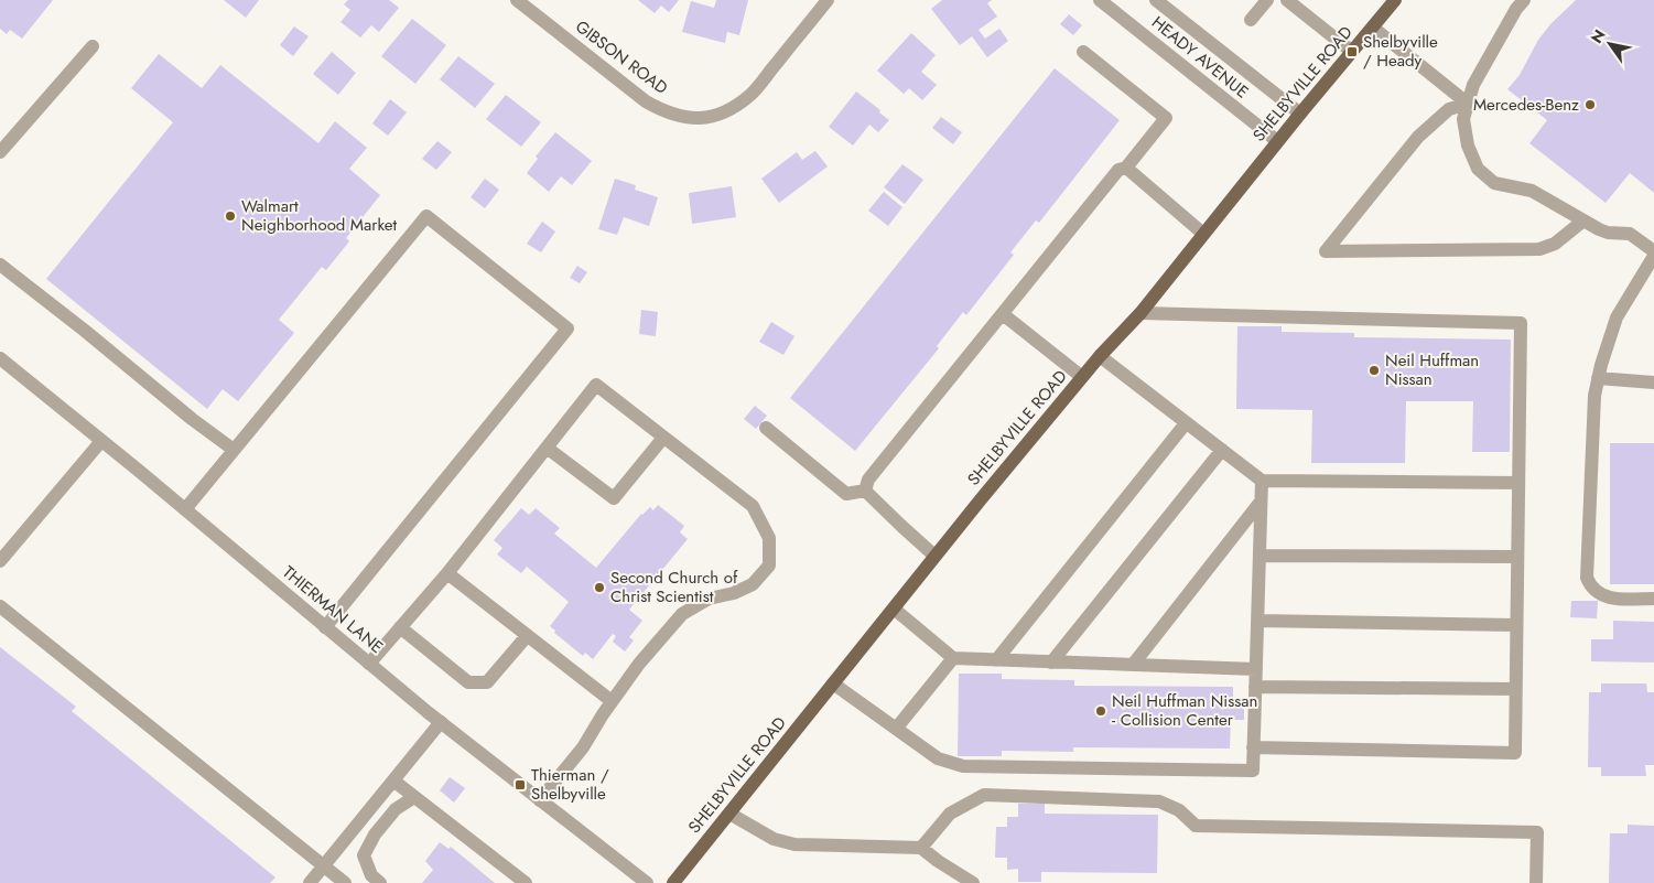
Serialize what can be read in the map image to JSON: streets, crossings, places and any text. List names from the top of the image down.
{
  "streets": {
    "main road": ["SHELBYVILLE ROAD"],
    "street": ["GIBSON ROAD", "HEADY AVENUE", "THIERMAN LANE"]
  },
  "crossings": [
    ["HEADY AVENUE", "SHELBYVILLE ROAD"]
  ],
  "places": {
    "transit": ["Shelbyville / Heady", "Thierman / Shelbyville"],
    "other": [
      "Mercedes-Benz",
      "Walmart Neighborhood Market",
      "Neil Huffman Nissan",
      "Second Church of Christ Scientist",
      "Neil Huffman Nissan - Collision Center"
    ]
  },
  "north": "top left"
}
